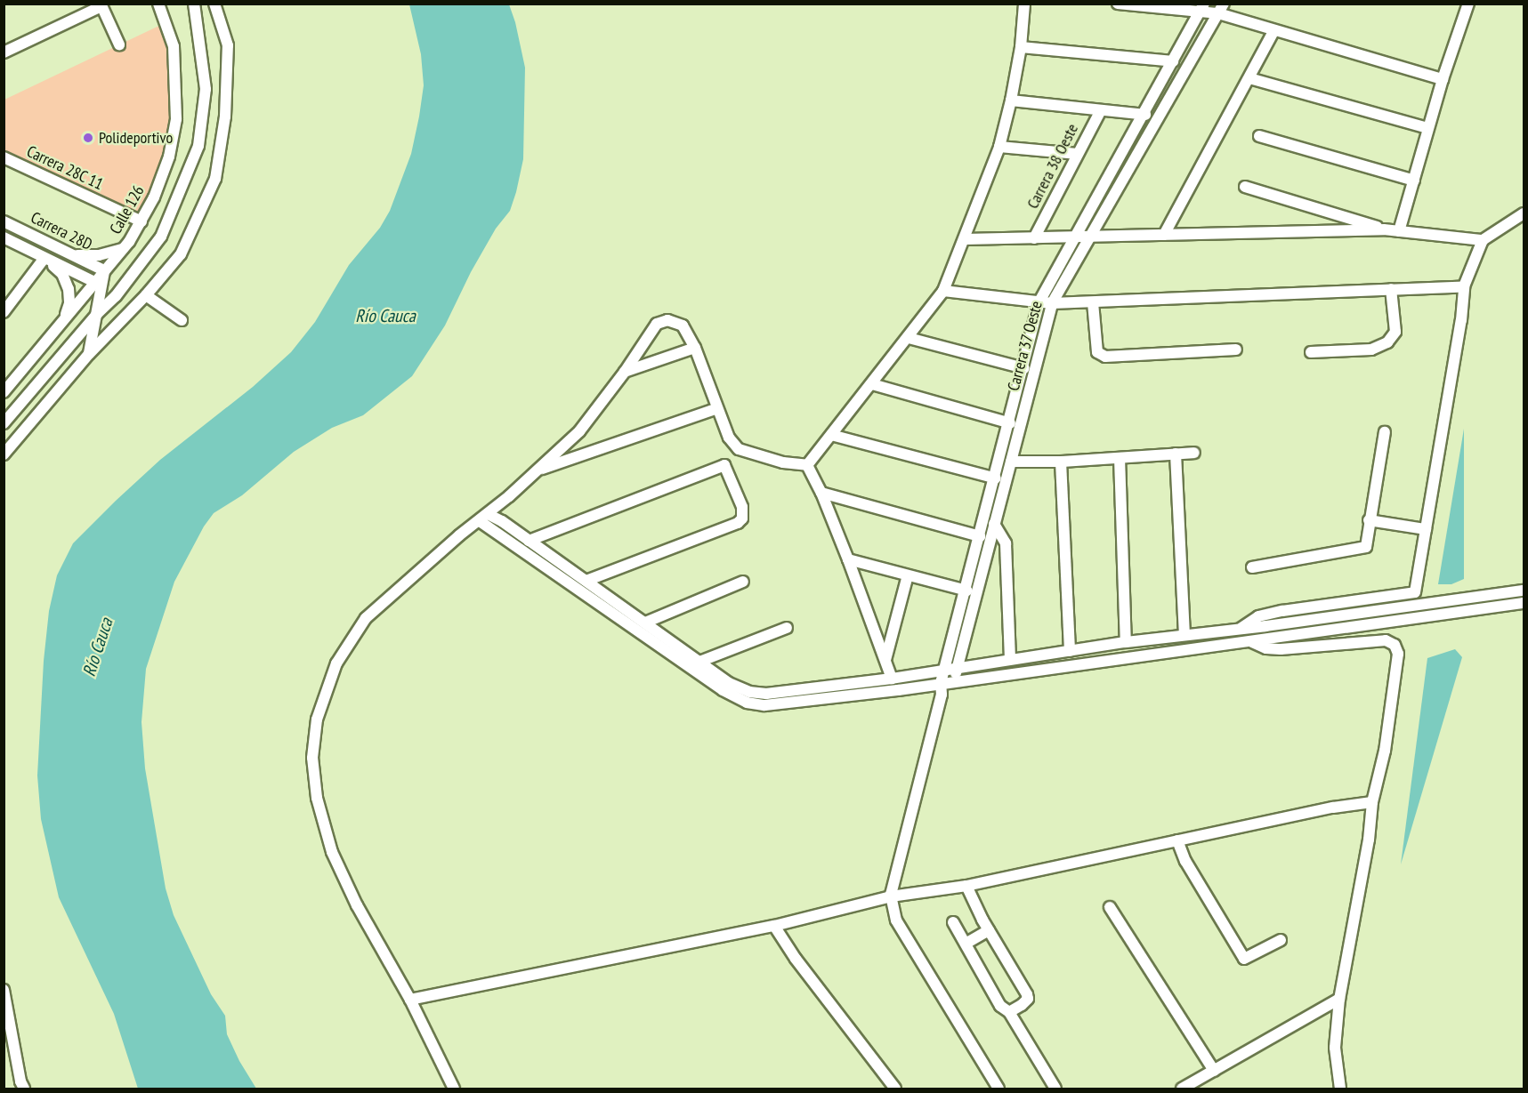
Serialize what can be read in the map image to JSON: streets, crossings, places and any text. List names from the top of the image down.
{
  "streets": {
    "street": [
      "Carrera 38 Oeste",
      "Carrera 28C 11",
      "Calle 126",
      "Carrera 28D",
      "Carrera 37 Oeste"
    ]
  },
  "crossings": [
    ["Carrera 28C 11", "Calle 126"],
    ["Calle 126", "Carrera 28D"]
  ],
  "water": ["Río Cauca"],
  "places": ["Polideportivo"]
}
